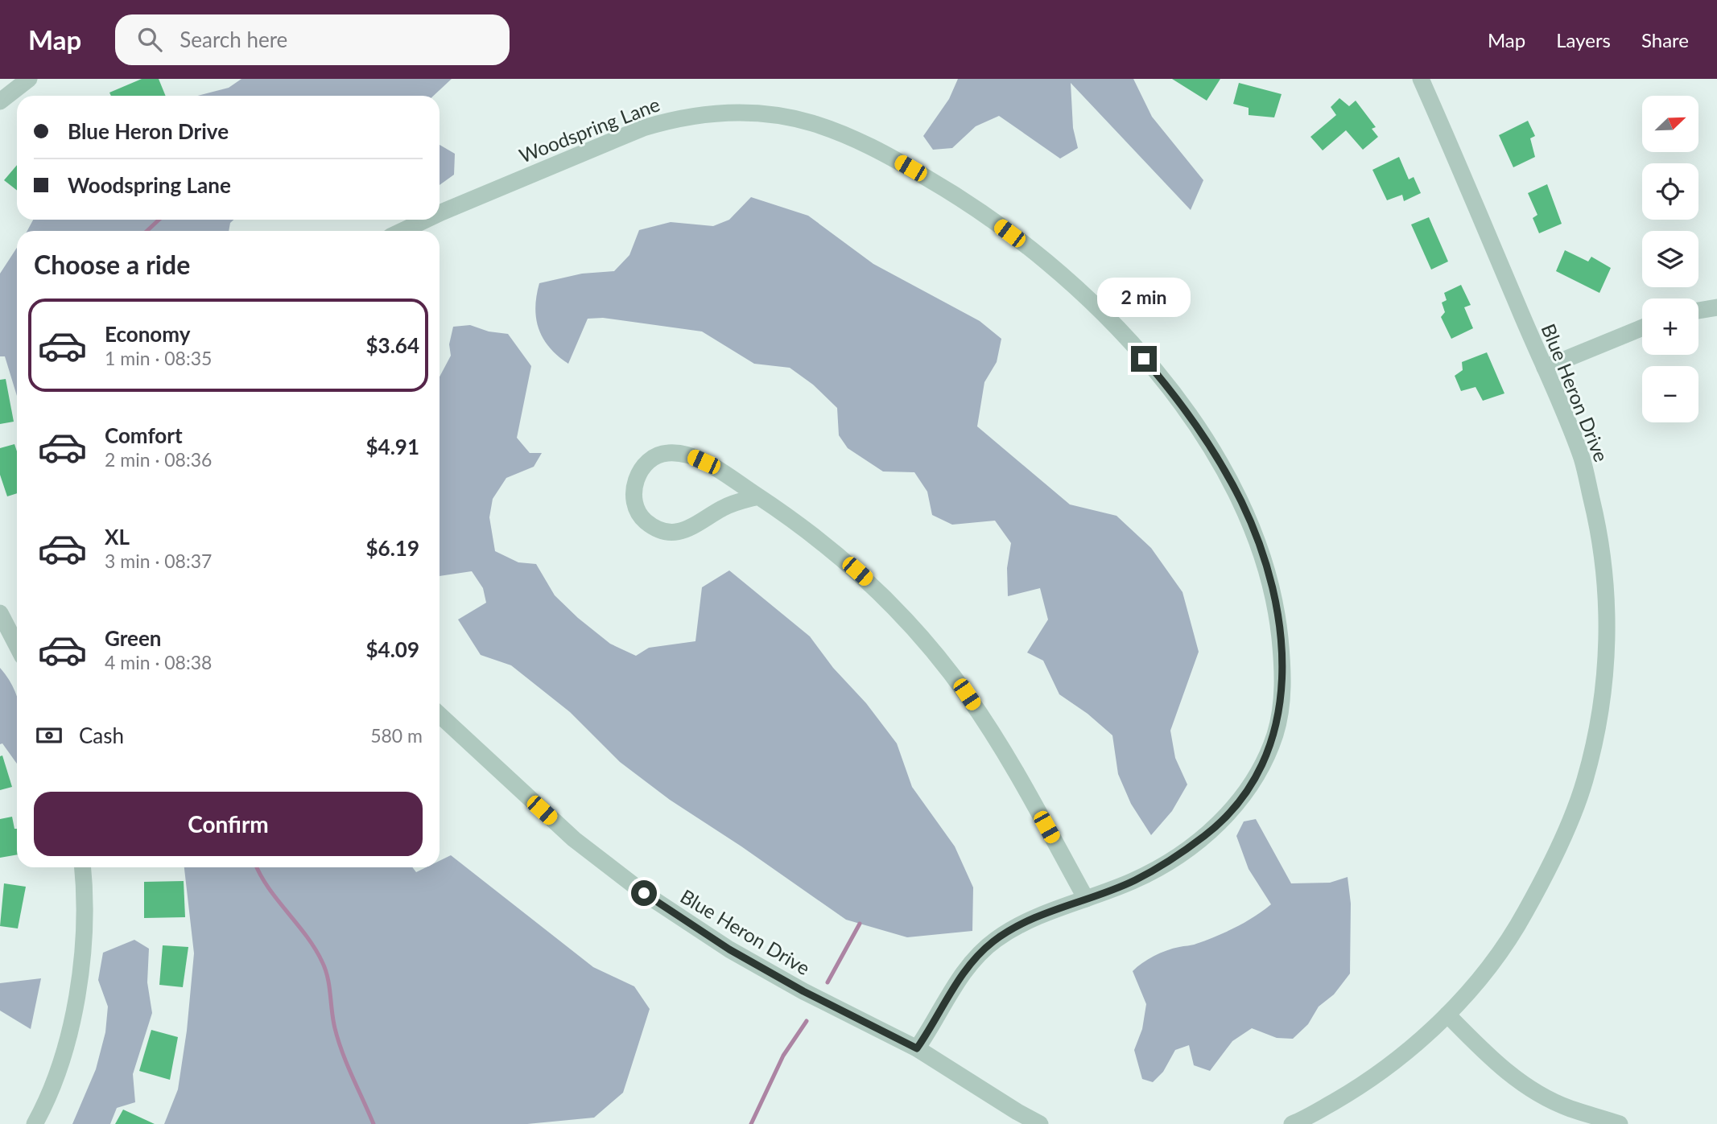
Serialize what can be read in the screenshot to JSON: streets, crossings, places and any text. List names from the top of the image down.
{
  "streets": {
    "street": ["Woodspring Lane", "Blue Heron Drive"]
  },
  "crossings": [
    ["Woodspring Lane", "Blue Heron Drive"]
  ],
  "north": "top right",
  "page": {
    "header": "Map",
    "search": "Search here",
    "nav": ["Map", "Layers", "Share"],
    "map_buttons": ["+", "−"],
    "banner": ["Blue Heron Drive", "Woodspring Lane"],
    "heading": "Choose a ride",
    "bubble": "2 min",
    "list": [
      {
        "name": "Economy",
        "note": "1 min · 08:35",
        "value": "$3.64"
      },
      {
        "name": "Comfort",
        "note": "2 min · 08:36",
        "value": "$4.91"
      },
      {
        "name": "XL",
        "note": "3 min · 08:37",
        "value": "$6.19"
      },
      {
        "name": "Green",
        "note": "4 min · 08:38",
        "value": "$4.09"
      }
    ],
    "pay": ["Cash", "580 m"],
    "buttons": "Confirm"
  }
}
